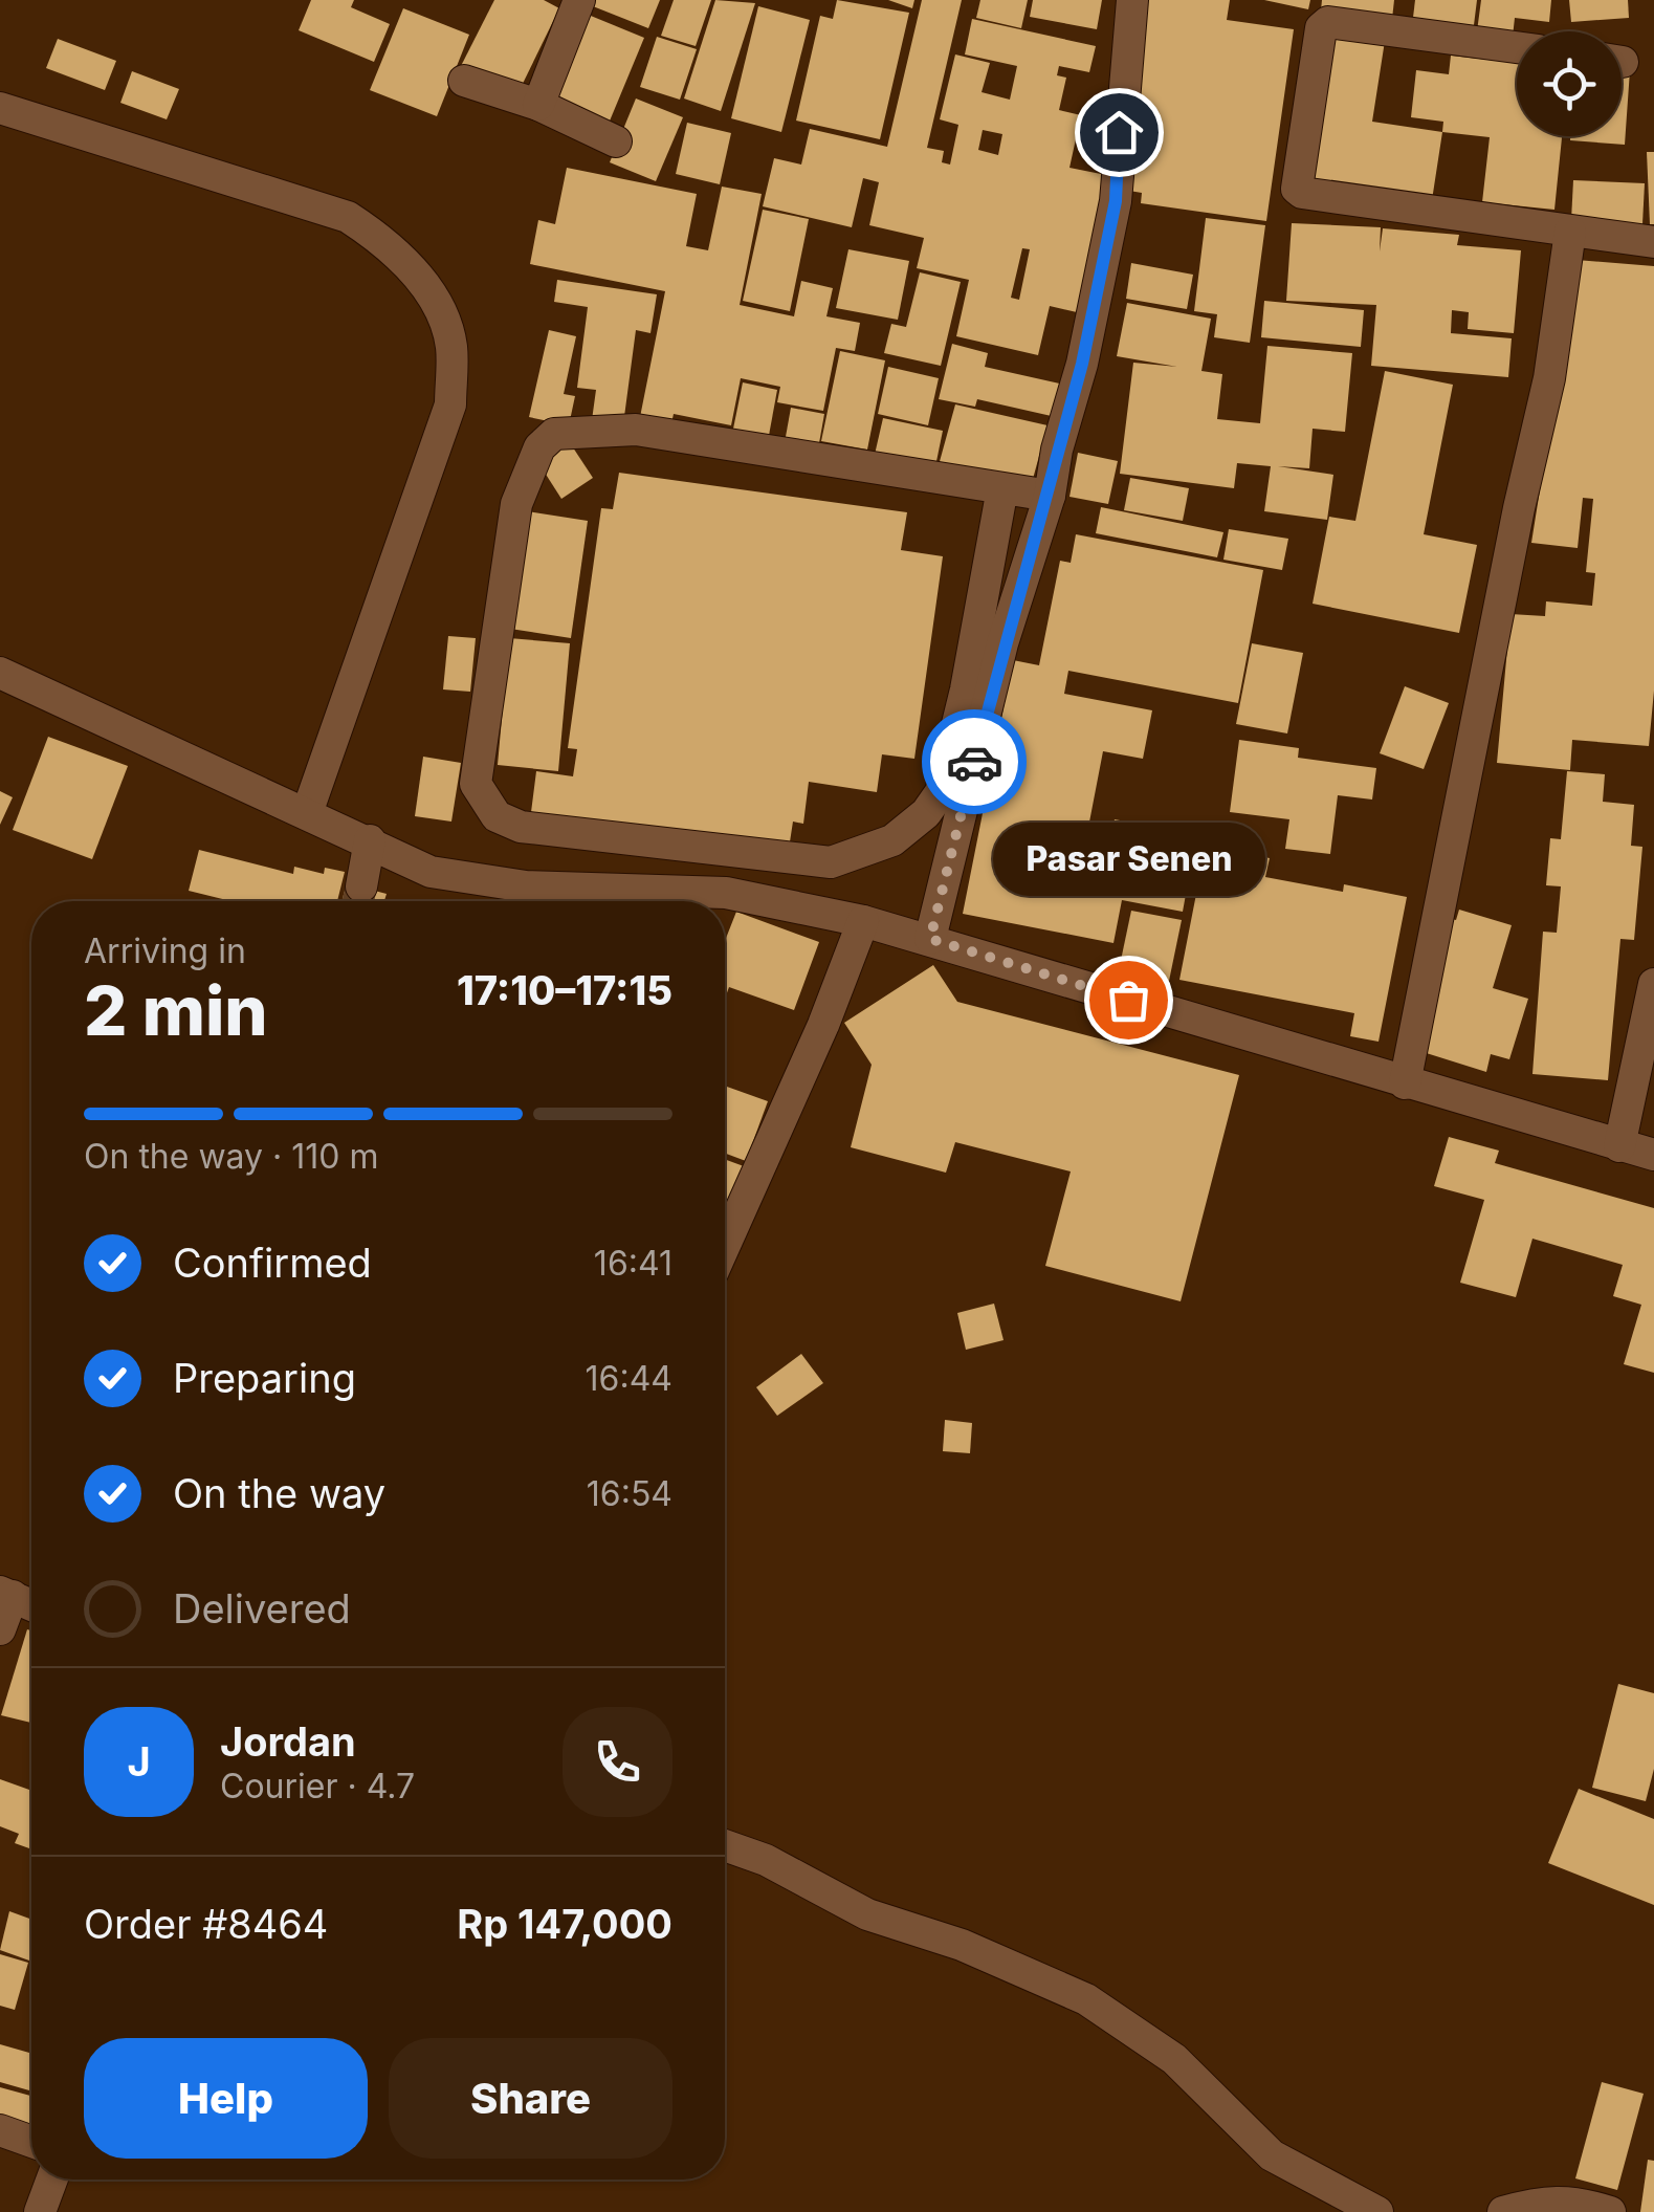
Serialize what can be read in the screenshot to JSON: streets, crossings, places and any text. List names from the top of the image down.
{
  "places": ["Pasar Senen"],
  "page": {
    "bubble": "Pasar Senen",
    "heading": ["2 min", "Arriving in", "17:10–17:15"],
    "panel": [
      "Jordan",
      "Courier · 4.7",
      "Order #8464",
      "Rp 147,000"
    ],
    "bar": "On the way · 110 m",
    "list": [
      ["Confirmed", "16:41"],
      ["Preparing", "16:44"],
      ["On the way", "16:54"],
      "Delivered"
    ],
    "round": "J",
    "buttons": ["Help", "Share"]
  }
}
